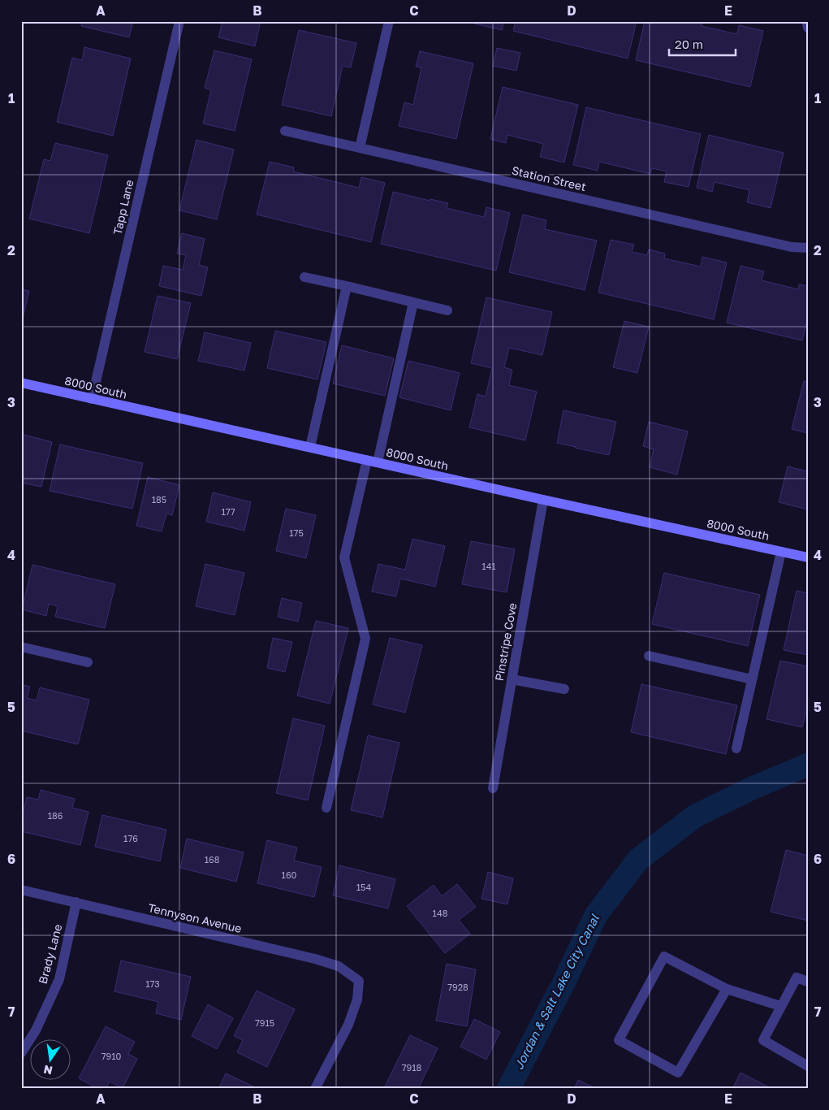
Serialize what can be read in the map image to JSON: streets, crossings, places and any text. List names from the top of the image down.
{
  "streets": {
    "street": [
      "Station Street",
      "Tapp Lane",
      "8000 South",
      "Pinstripe Cove",
      "Tennyson Avenue",
      "Brady Lane"
    ]
  },
  "crossings": [
    ["Tapp Lane", "8000 South"],
    ["8000 South", "Pinstripe Cove"],
    ["Tennyson Avenue", "Brady Lane"]
  ],
  "water": ["Jordan & Salt Lake City Canal"],
  "house_numbers": [
    "185",
    "177",
    "175",
    "141",
    "186",
    "176",
    "168",
    "160",
    "154",
    "148",
    "173",
    "7928",
    "7915",
    "7910",
    "7918"
  ],
  "scale_bar": "20 m",
  "north": "bottom",
  "grid": {
    "columns": [
      "A",
      "B",
      "C",
      "D",
      "E"
    ],
    "rows": [
      "1",
      "2",
      "3",
      "4",
      "5",
      "6",
      "7"
    ]
  }
}
